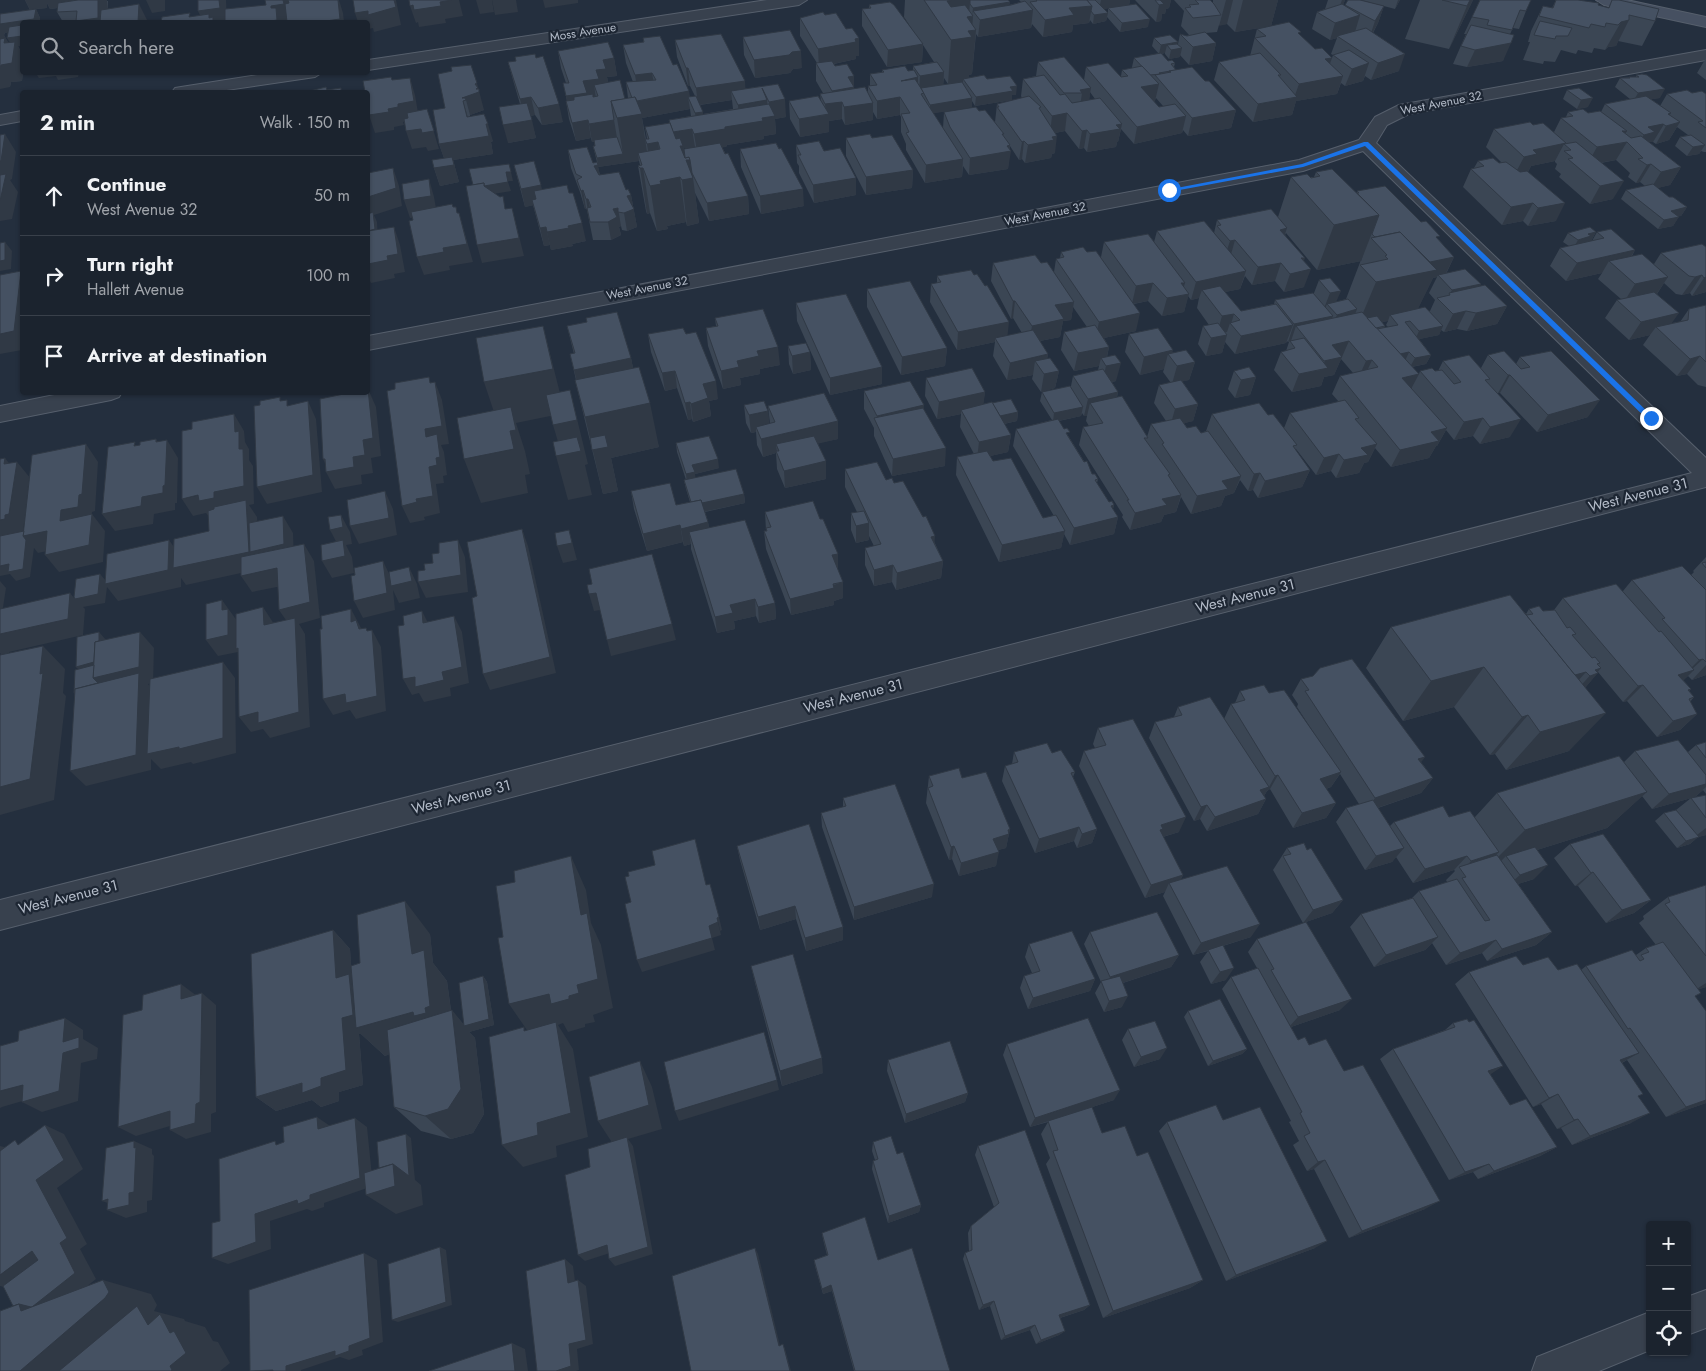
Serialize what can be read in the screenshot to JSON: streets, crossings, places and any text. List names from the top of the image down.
{
  "streets": {
    "street": ["Moss Avenue", "West Avenue 32", "West Avenue 31"]
  },
  "page": {
    "search": "Search here",
    "heading": ["2 min", "Walk · 150 m"],
    "list": [
      ["Continue", "West Avenue 32", "50 m"],
      ["Turn right", "Hallett Avenue", "100 m"],
      "Arrive at destination"
    ],
    "map_buttons": ["+", "−"]
  }
}
